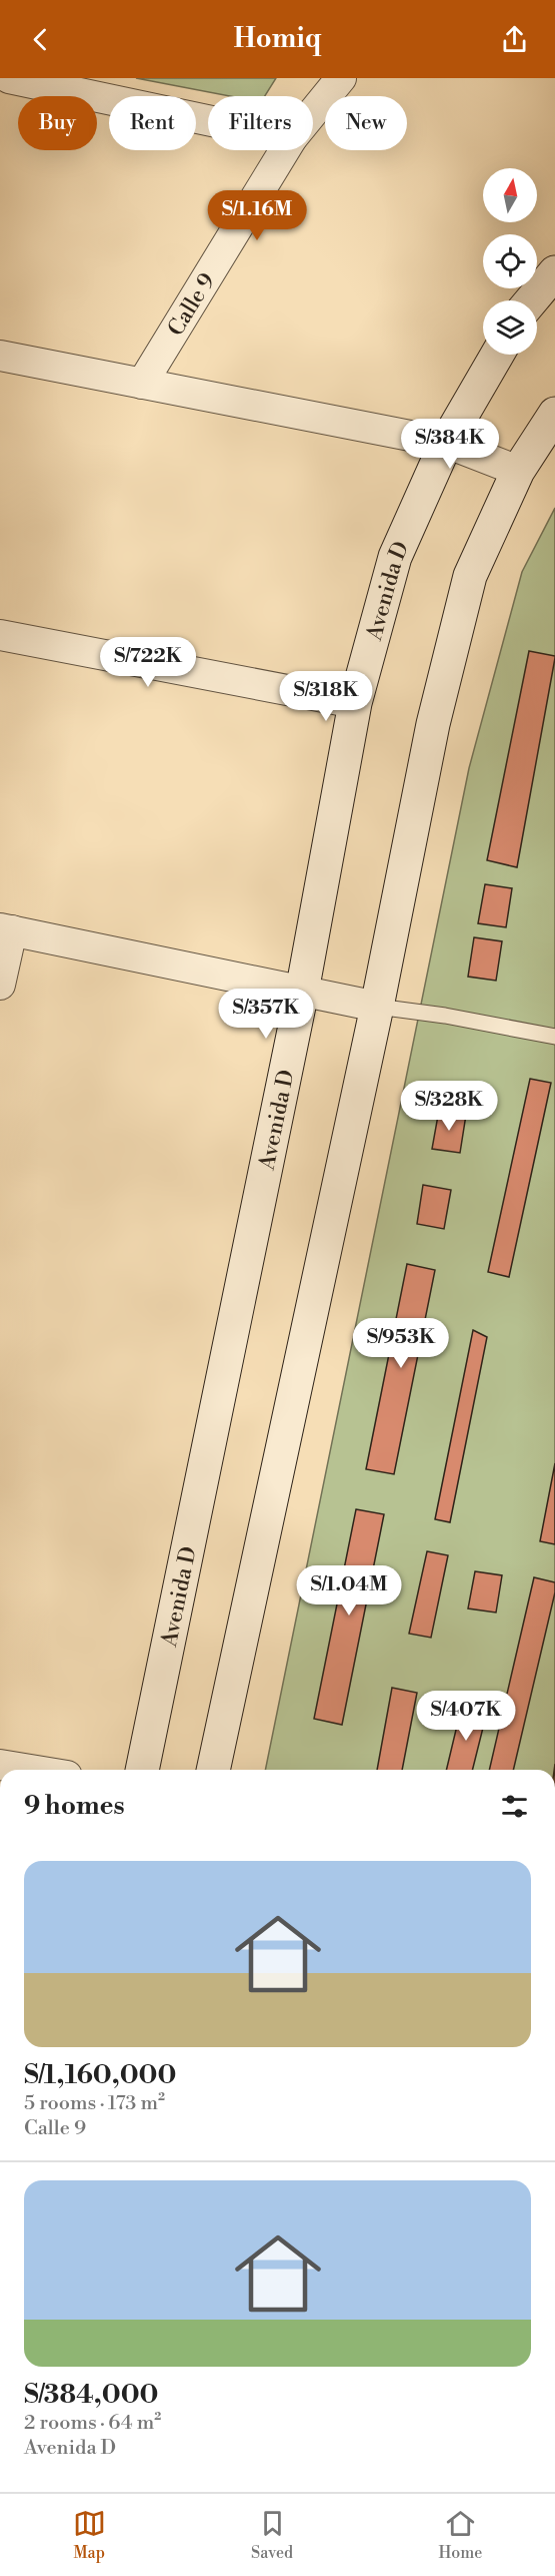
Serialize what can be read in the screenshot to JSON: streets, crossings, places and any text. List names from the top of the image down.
{
  "streets": {
    "main road": ["Avenida D"],
    "street": ["Calle 9"]
  },
  "north": "top",
  "page": {
    "header": "Homiq",
    "chip": [
      "Buy",
      "Rent",
      "Filters",
      "New"
    ],
    "price": [
      "S/1.16M",
      "S/384K",
      "S/722K",
      "S/318K",
      "S/357K",
      "S/328K",
      "S/953K",
      "S/1.04M",
      "S/407K"
    ],
    "heading": "9 homes",
    "list": [
      {
        "name": "S/1,160,000",
        "note": "5 rooms · 173 m² · Calle 9"
      },
      {
        "name": "S/384,000",
        "note": "2 rooms · 64 m² · Avenida D"
      }
    ],
    "tabs": ["Map", "Saved", "Home"]
  }
}
